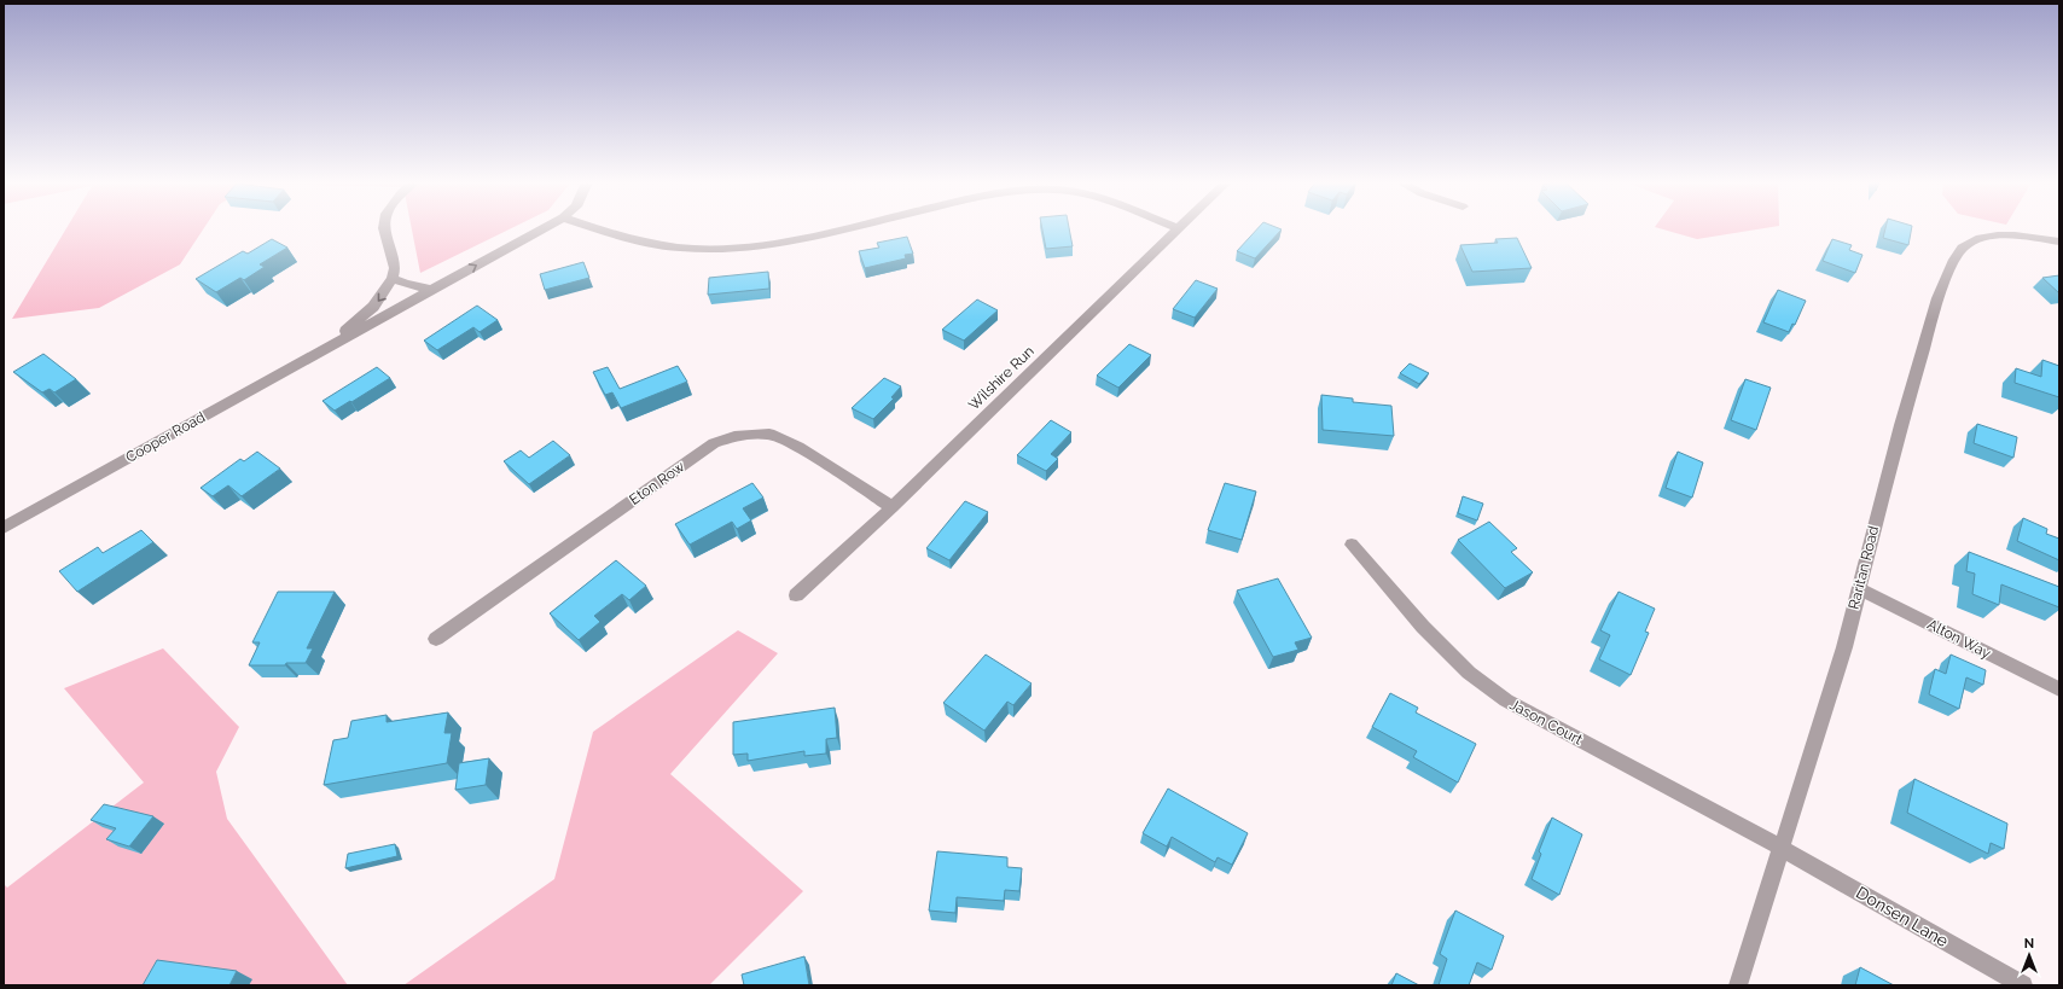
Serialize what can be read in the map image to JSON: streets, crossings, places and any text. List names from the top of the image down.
{
  "streets": {
    "street": [
      "Wilshire Run",
      "Cooper Road",
      "Eton Row",
      "Raritan Road",
      "Alton Way",
      "Jason Court",
      "Donsen Lane"
    ]
  },
  "crossings": [
    ["Wilshire Run", "Eton Row"],
    ["Raritan Road", "Alton Way"],
    ["Raritan Road", "Jason Court"],
    ["Raritan Road", "Donsen Lane"],
    ["Jason Court", "Donsen Lane"]
  ],
  "north": "top"
}
